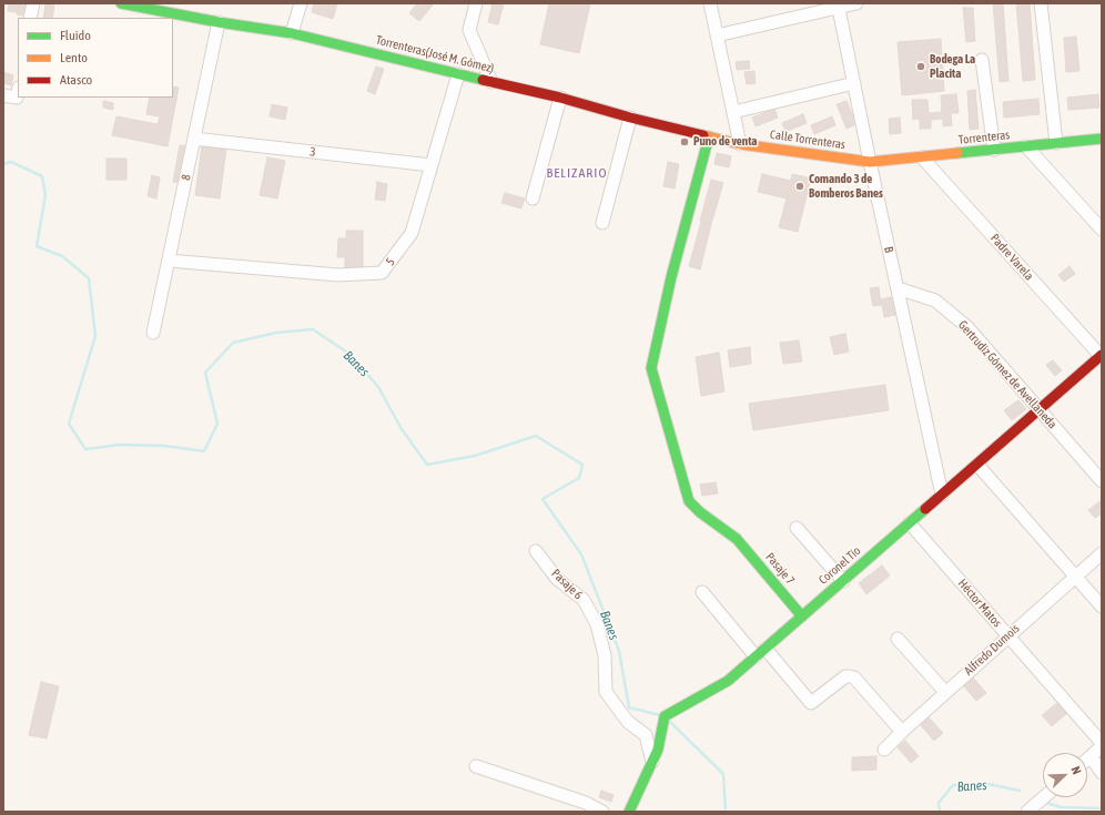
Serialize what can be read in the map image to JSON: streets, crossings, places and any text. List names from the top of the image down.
{
  "streets": {
    "street": [
      "Torrenteras(José M. Gómez)",
      "Torrenteras",
      "Calle Torrenteras",
      "3",
      "8",
      "B",
      "Padre Varela",
      "5",
      "Gertrudiz Gómez de Avellaneda",
      "Coronel Tío",
      "Pasaje 7",
      "Pasaje 6",
      "Héctor Matos",
      "Alfredo Dumois"
    ]
  },
  "crossings": [
    ["Torrenteras(José M. Gómez)", "Calle Torrenteras"],
    ["Torrenteras(José M. Gómez)", "8"],
    ["Torrenteras(José M. Gómez)", "5"],
    ["Torrenteras(José M. Gómez)", "Pasaje 7"],
    ["Torrenteras", "Calle Torrenteras"],
    ["Torrenteras", "B"],
    ["Torrenteras", "Padre Varela"],
    ["Calle Torrenteras", "B"],
    ["3", "8"],
    ["3", "5"],
    ["8", "5"],
    ["B", "Gertrudiz Gómez de Avellaneda"],
    ["B", "Coronel Tío"],
    ["Padre Varela", "Coronel Tío"],
    ["Gertrudiz Gómez de Avellaneda", "Coronel Tío"],
    ["Coronel Tío", "Pasaje 7"],
    ["Coronel Tío", "Pasaje 6"],
    ["Coronel Tío", "Héctor Matos"],
    ["Héctor Matos", "Alfredo Dumois"]
  ],
  "districts": ["BELIZARIO"],
  "water": ["Banes"],
  "places": ["Bodega La Placita", "Puno de venta", "Comando 3 de Bomberos Banes"],
  "legend": ["Fluido", "Lento", "Atasco"],
  "north": "top right"
}
